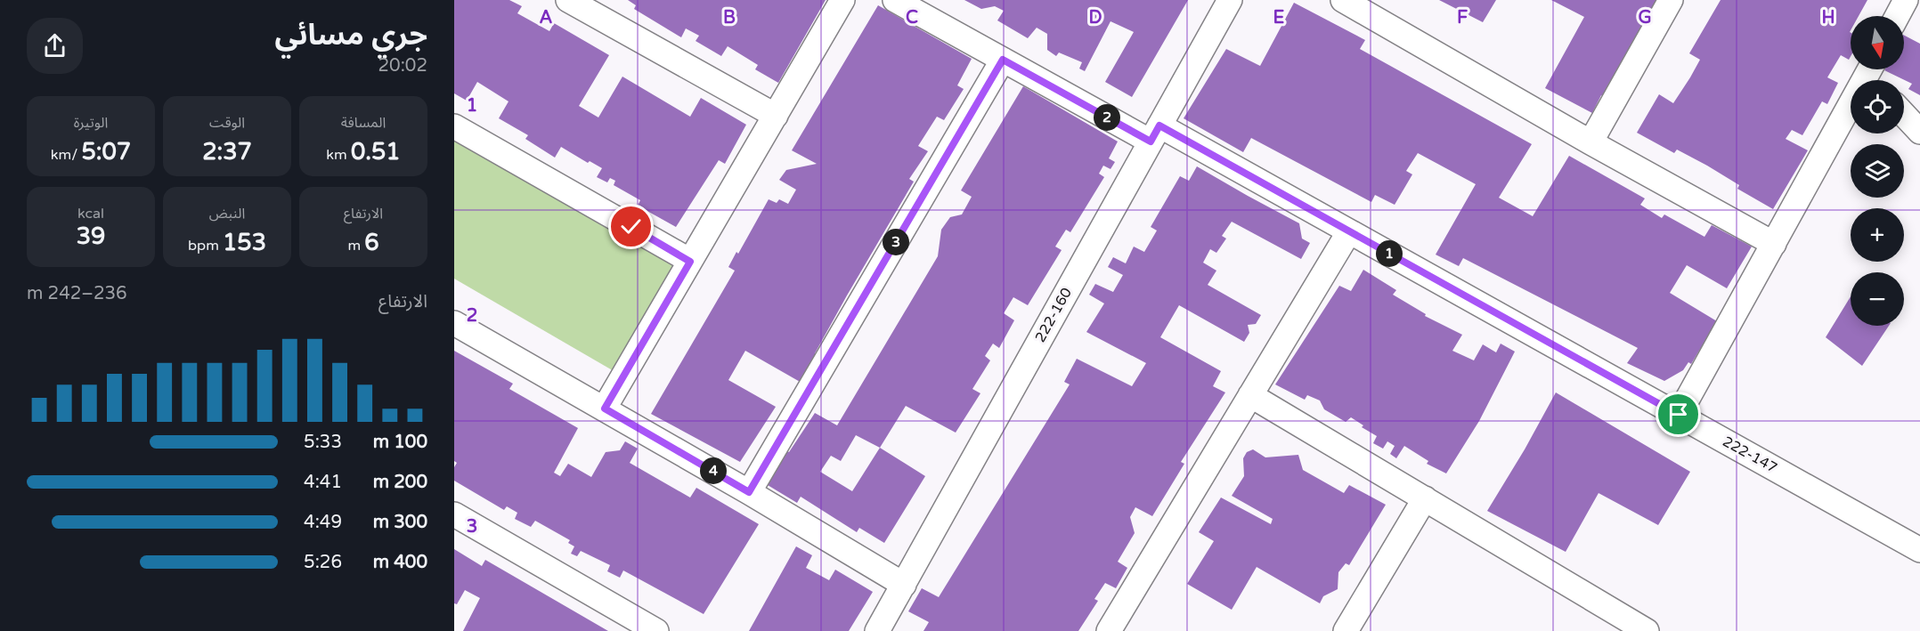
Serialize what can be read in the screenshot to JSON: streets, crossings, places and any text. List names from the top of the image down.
{
  "streets": {
    "street": ["222-160", "222-147"]
  },
  "crossings": [
    ["222-160", "222-147"]
  ],
  "north": "bottom",
  "page": {
    "heading": ["جري مسائي", "20:02"],
    "map_buttons": ["+", "−"],
    "stats": [
      ["المسافة", "0.51 km"],
      ["الوقت", "2:37"],
      ["الوتيرة", "5:07 /km"],
      ["الارتفاع", "6 m"],
      ["النبض", "153 bpm"],
      ["kcal", "39"]
    ],
    "pins": [
      "2",
      "3",
      "1",
      "4"
    ],
    "chart": ["الارتفاع", "236–242 m"],
    "list": [
      {
        "name": "100 m",
        "note": "5:33"
      },
      {
        "name": "200 m",
        "note": "4:41"
      },
      {
        "name": "300 m",
        "note": "4:49"
      },
      {
        "name": "400 m",
        "note": "5:26"
      }
    ]
  },
  "grid": {
    "columns": [
      "A",
      "B",
      "C",
      "D",
      "E",
      "F",
      "G",
      "H"
    ],
    "rows": ["1", "2", "3"]
  }
}
